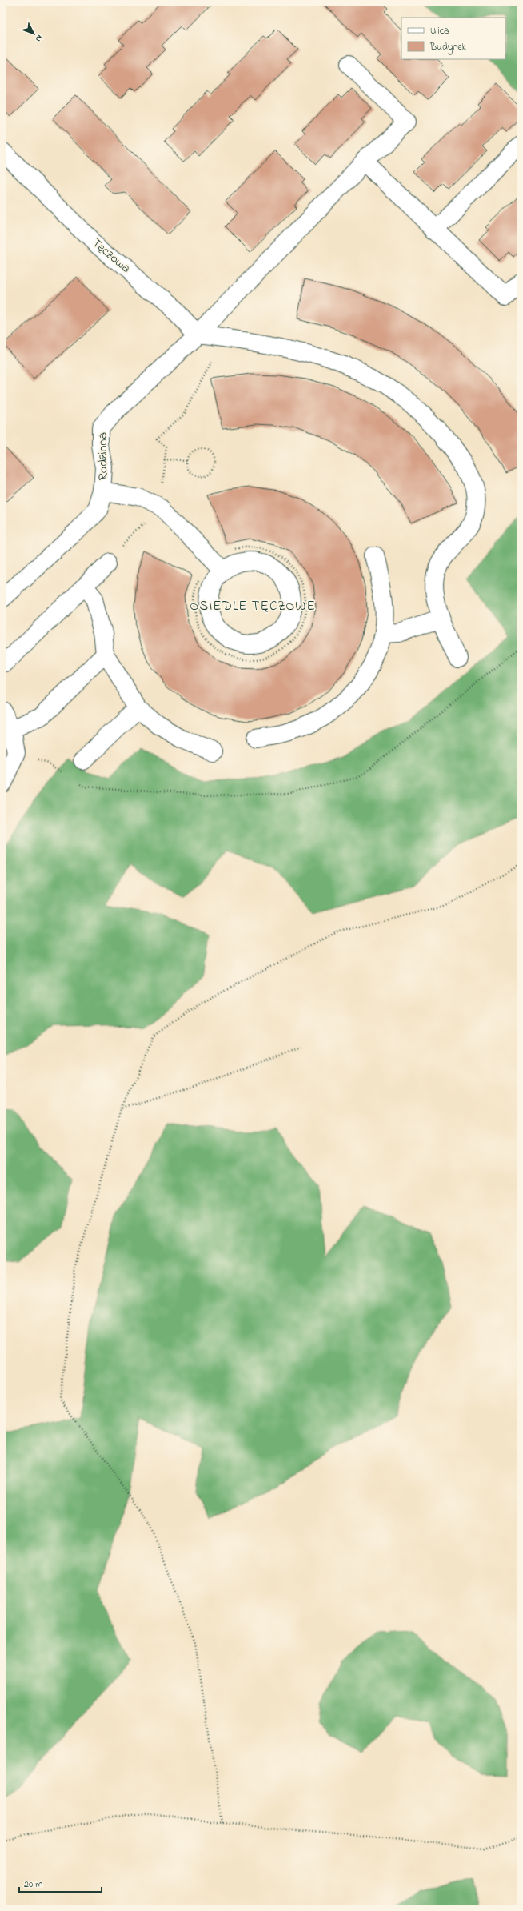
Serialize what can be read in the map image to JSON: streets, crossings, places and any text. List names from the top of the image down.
{
  "streets": {
    "street": ["Tęczowa", "Rodzinna"]
  },
  "crossings": [
    ["Tęczowa", "Rodzinna"]
  ],
  "districts": ["OSIEDLE TĘCZOWE"],
  "legend": ["Ulica", "Budynek"],
  "scale_bar": "20 m",
  "north": "bottom right"
}
